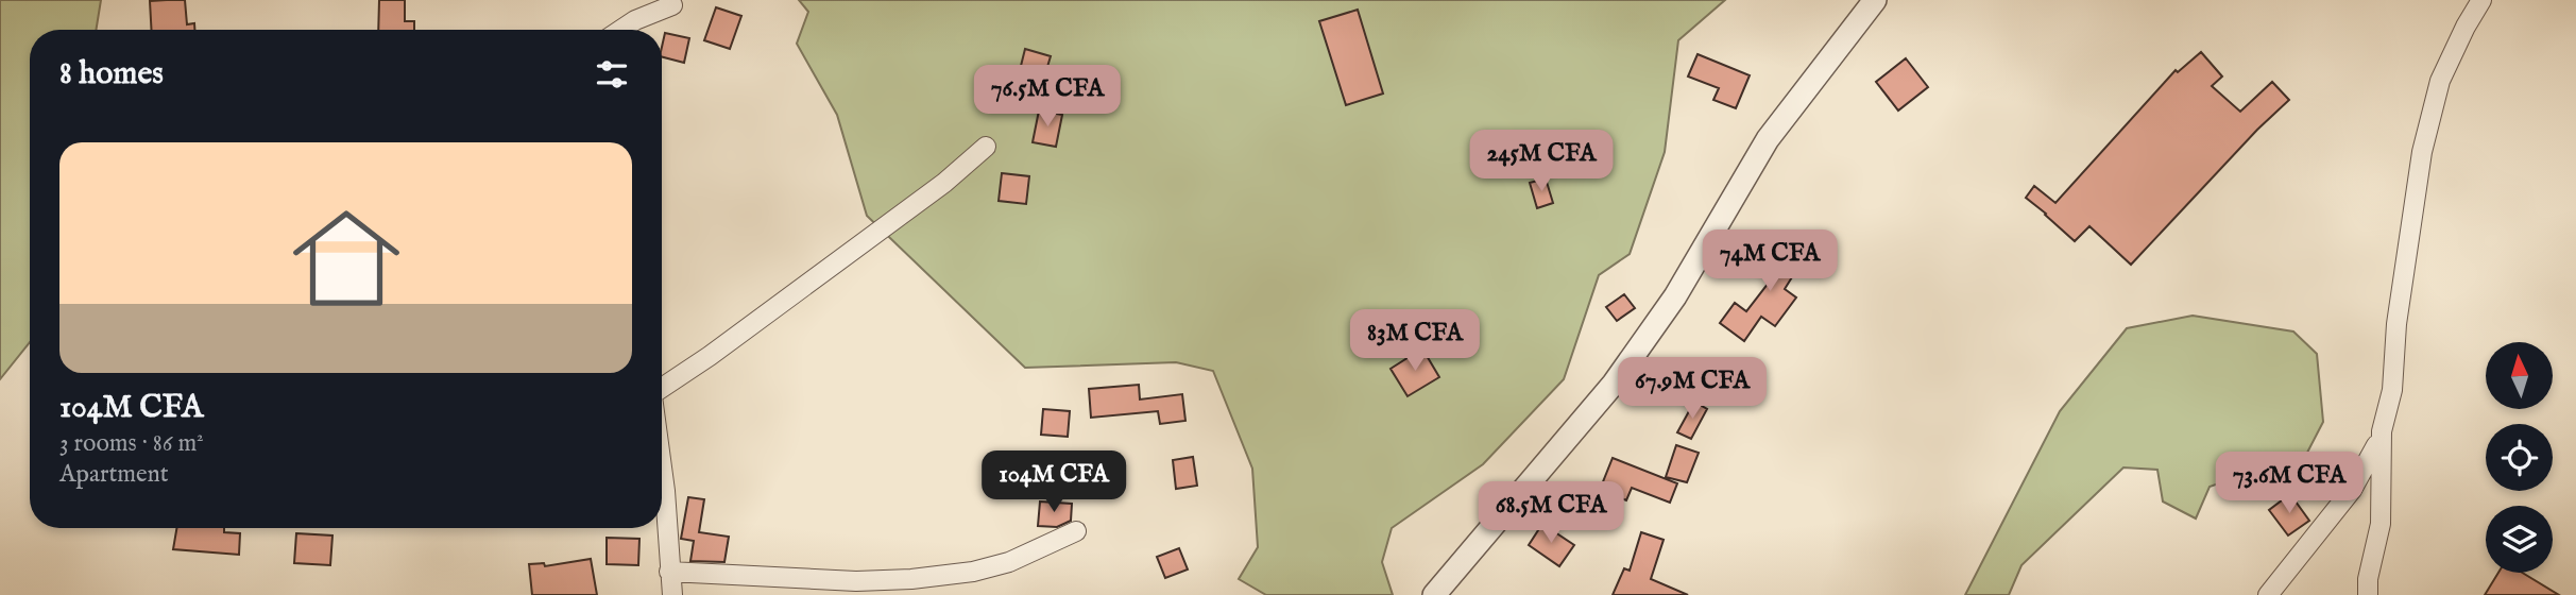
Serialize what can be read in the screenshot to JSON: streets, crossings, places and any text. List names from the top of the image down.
{
  "north": "top",
  "page": {
    "heading": "8 homes",
    "price": [
      "76.5M CFA",
      "245M CFA",
      "74M CFA",
      "83M CFA",
      "67.9M CFA",
      "104M CFA",
      "73.6M CFA",
      "68.5M CFA"
    ],
    "list": [
      {
        "name": "104M CFA",
        "note": "3 rooms · 86 m² · Apartment"
      }
    ]
  }
}
